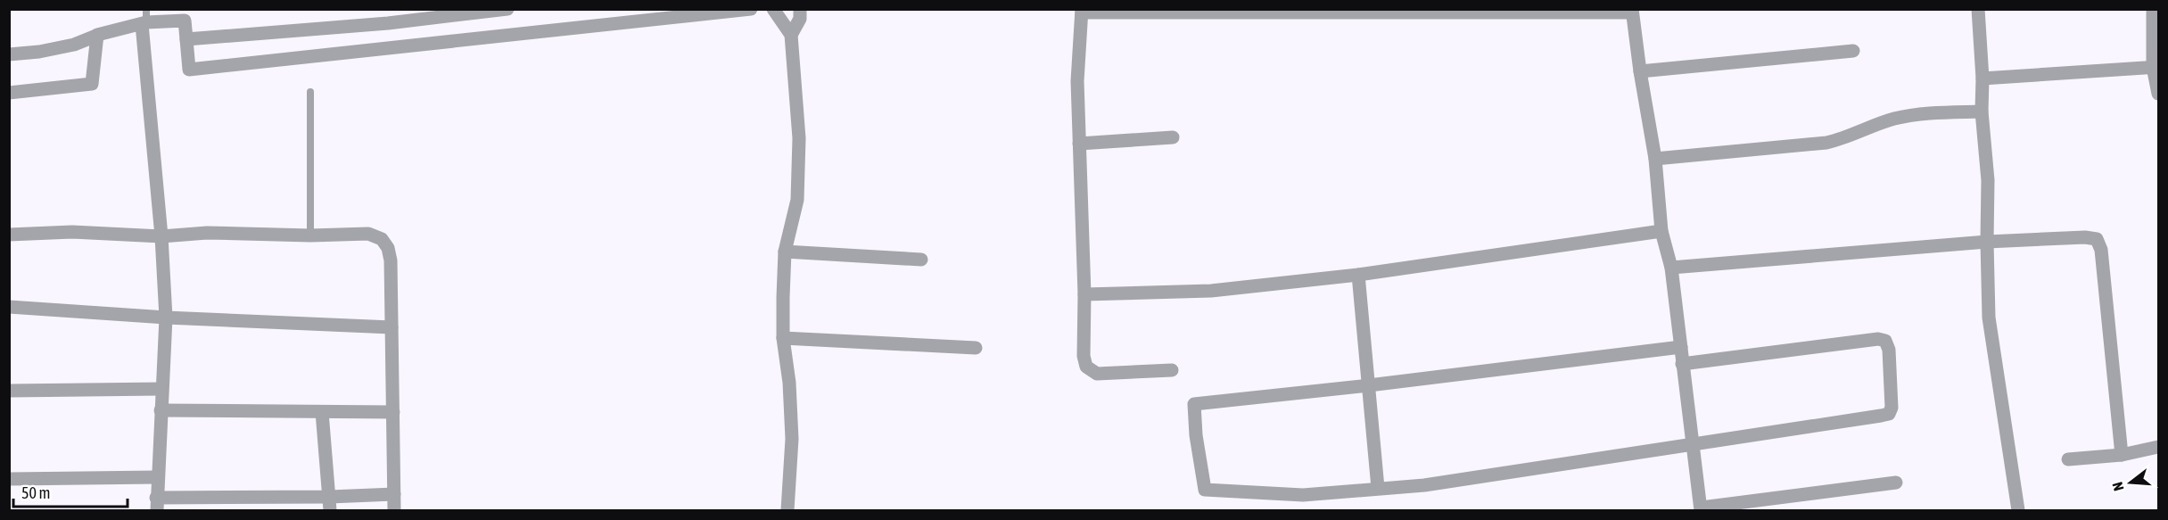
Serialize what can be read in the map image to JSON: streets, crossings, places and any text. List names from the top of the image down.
{
  "scale_bar": "50 m",
  "north": "left"
}
